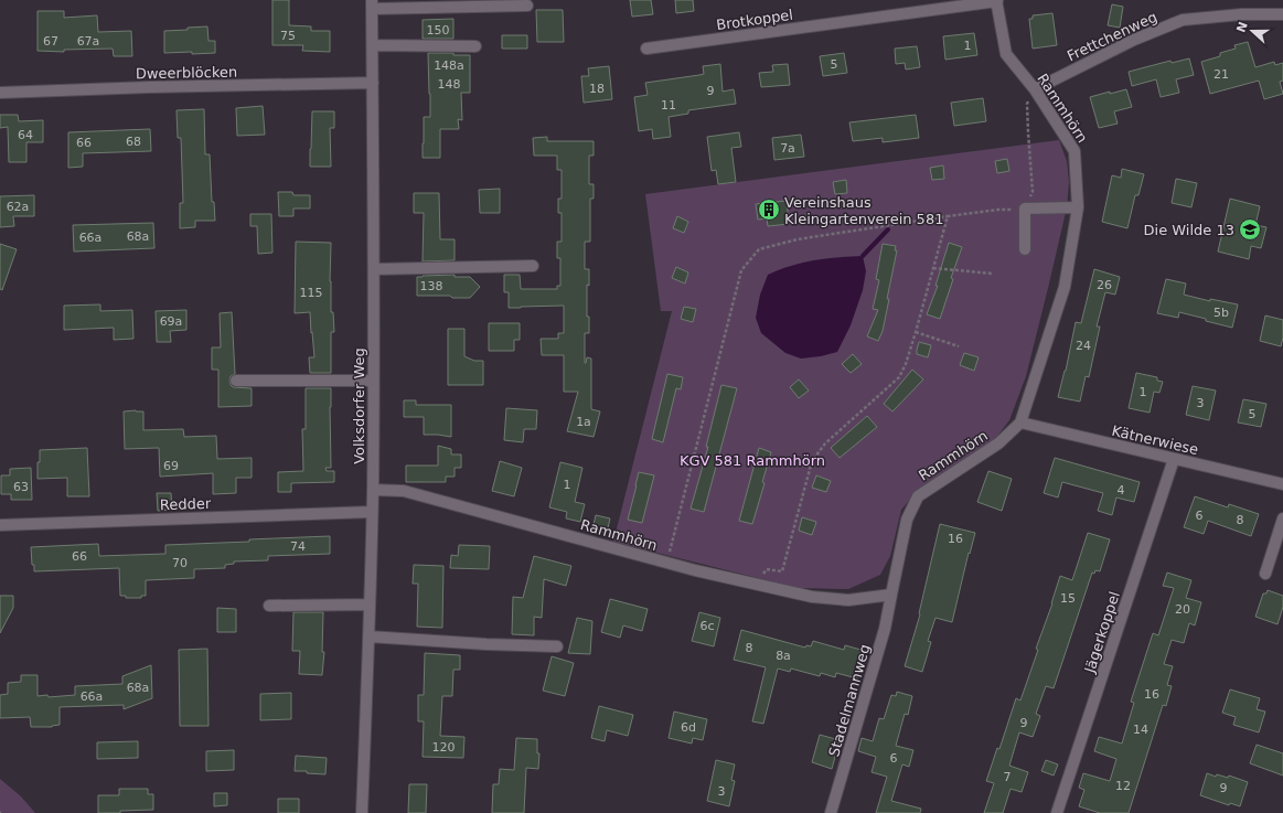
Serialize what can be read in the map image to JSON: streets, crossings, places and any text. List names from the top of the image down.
{
  "streets": {
    "street": [
      "Brotkoppel",
      "Frettchenweg",
      "Dweerblöcken",
      "Rammhörn",
      "Volksdorfer Weg",
      "Kätnerwiese",
      "Redder",
      "Jägerkoppel",
      "Stadelmannweg"
    ]
  },
  "crossings": [
    ["Brotkoppel", "Rammhörn"],
    ["Frettchenweg", "Rammhörn"],
    ["Dweerblöcken", "Volksdorfer Weg"],
    ["Rammhörn", "Volksdorfer Weg"],
    ["Rammhörn", "Kätnerwiese"],
    ["Rammhörn", "Stadelmannweg"],
    ["Volksdorfer Weg", "Redder"],
    ["Kätnerwiese", "Jägerkoppel"]
  ],
  "parks": ["KGV 581 Rammhörn"],
  "places": {
    "building": ["Vereinshaus Kleingartenverein 581"],
    "school or university": ["Die Wilde 13"]
  },
  "house_numbers": [
    "150",
    "75",
    "67",
    "67a",
    "1",
    "5",
    "148a",
    "21",
    "148",
    "18",
    "9",
    "11",
    "64",
    "68",
    "66",
    "7a",
    "62a",
    "68a",
    "66a",
    "26",
    "138",
    "115",
    "5b",
    "69a",
    "24",
    "1",
    "3",
    "5",
    "1a",
    "69",
    "1",
    "63",
    "4",
    "6",
    "8",
    "16",
    "74",
    "66",
    "70",
    "15",
    "20",
    "6c",
    "8",
    "8a",
    "68a",
    "16",
    "66a",
    "9",
    "6d",
    "14",
    "120",
    "6",
    "7",
    "12",
    "9",
    "3"
  ],
  "north": "left"
}
